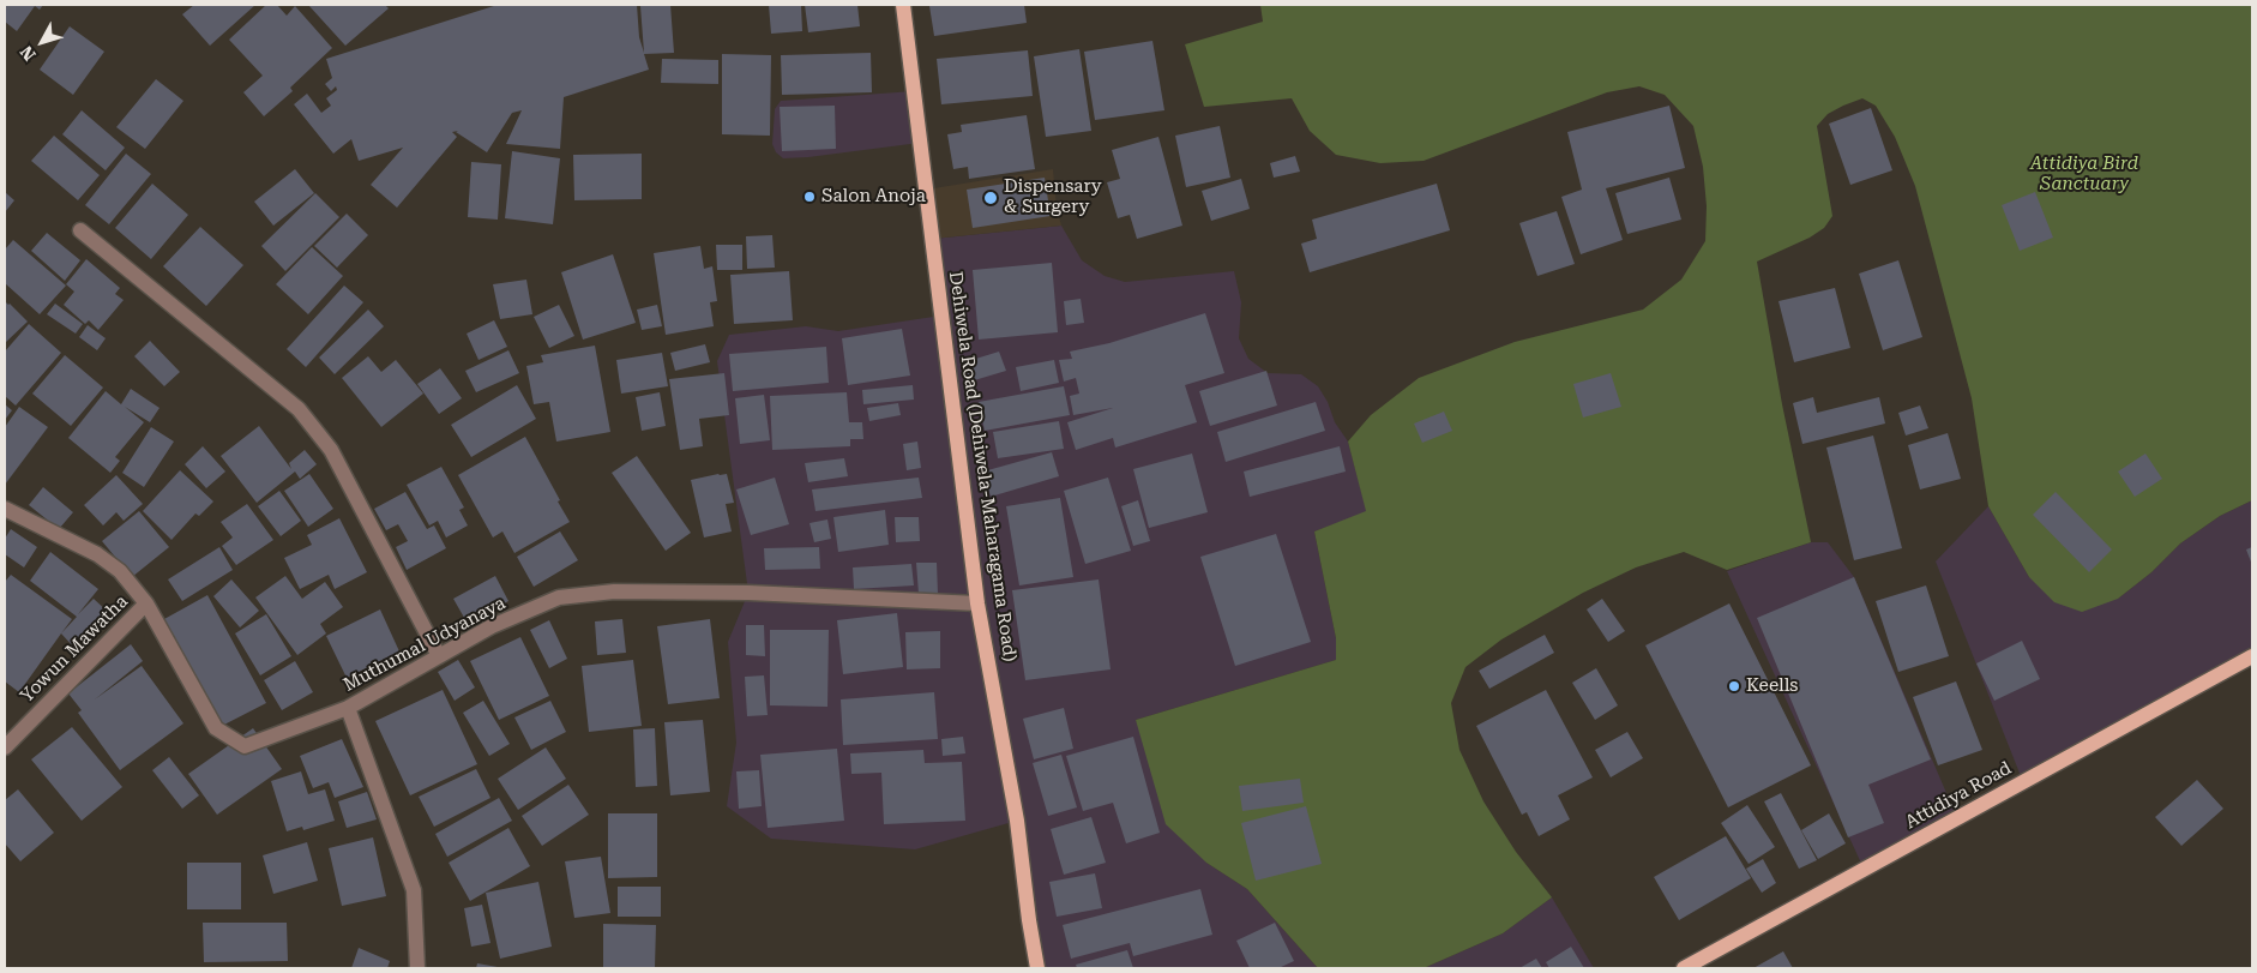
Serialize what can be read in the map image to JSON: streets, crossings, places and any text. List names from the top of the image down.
{
  "streets": {
    "main road": ["Dehiwela Road (Dehiwela-Maharagama Road)", "Attidiya Road"],
    "street": ["Muthumal Udyanaya", "Yowun Mawatha"]
  },
  "crossings": [
    ["Dehiwela Road (Dehiwela-Maharagama Road)", "Muthumal Udyanaya"],
    ["Muthumal Udyanaya", "Yowun Mawatha"]
  ],
  "parks": ["Attidiya Bird Sanctuary"],
  "places": ["Salon Anoja", "Dispensary & Surgery", "Keells"],
  "north": "bottom left"
}
